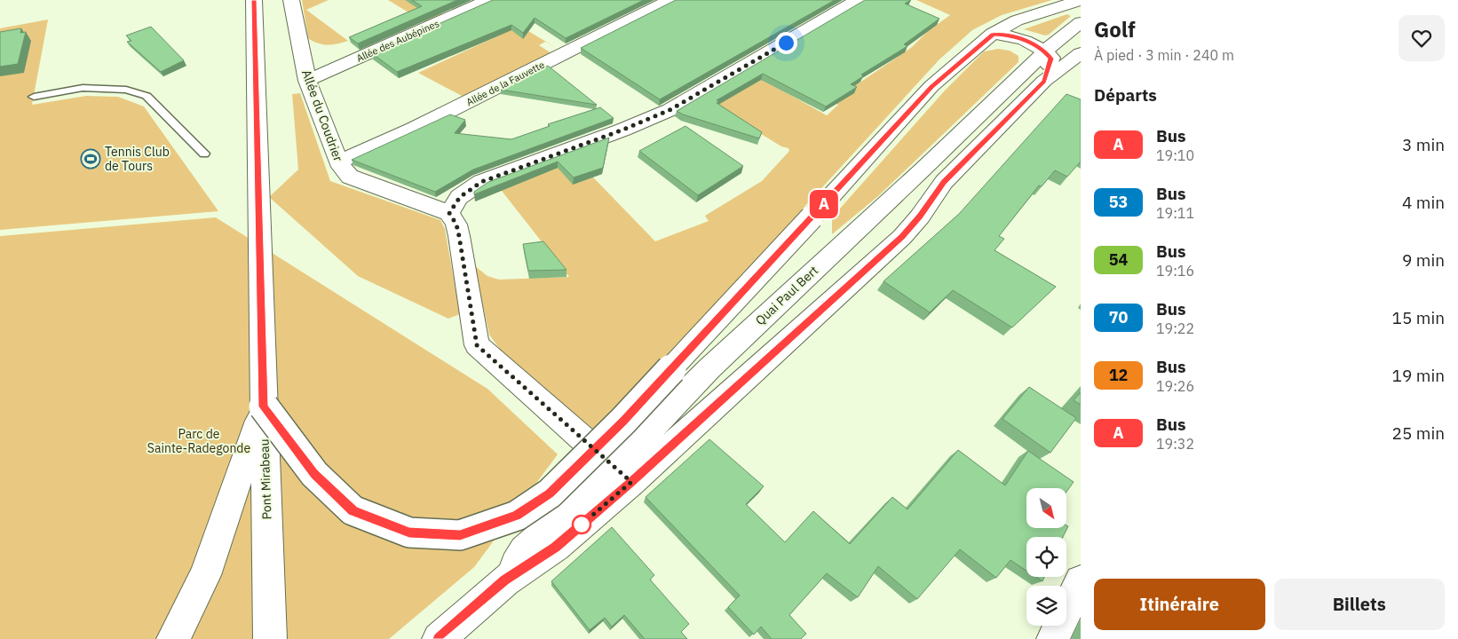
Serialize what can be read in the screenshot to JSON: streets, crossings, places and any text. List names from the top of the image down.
{
  "streets": {
    "main road": [
      "Allée des Aubépines",
      "Allée de la Fauvette",
      "Allée du Coudrier",
      "Quai Paul Bert",
      "Pont Mirabeau"
    ]
  },
  "crossings": [
    ["Allée des Aubépines", "Allée du Coudrier"],
    ["Allée de la Fauvette", "Allée du Coudrier"]
  ],
  "parks": ["Parc de Sainte-Radegonde"],
  "places": {
    "sports": ["Tennis Club de Tours"]
  },
  "lines": ["bus line A"],
  "north": "bottom right",
  "page": {
    "on_map": "A",
    "heading": [
      ["Golf", "À pied · 3 min · 240 m"],
      "Départs"
    ],
    "list": [
      {
        "mark": "A",
        "name": "Bus",
        "note": "19:10",
        "value": "3 min"
      },
      {
        "mark": "53",
        "name": "Bus",
        "note": "19:11",
        "value": "4 min"
      },
      {
        "mark": "54",
        "name": "Bus",
        "note": "19:16",
        "value": "9 min"
      },
      {
        "mark": "70",
        "name": "Bus",
        "note": "19:22",
        "value": "15 min"
      },
      {
        "mark": "12",
        "name": "Bus",
        "note": "19:26",
        "value": "19 min"
      },
      {
        "mark": "A",
        "name": "Bus",
        "note": "19:32",
        "value": "25 min"
      }
    ],
    "buttons": ["Itinéraire", "Billets"]
  }
}
